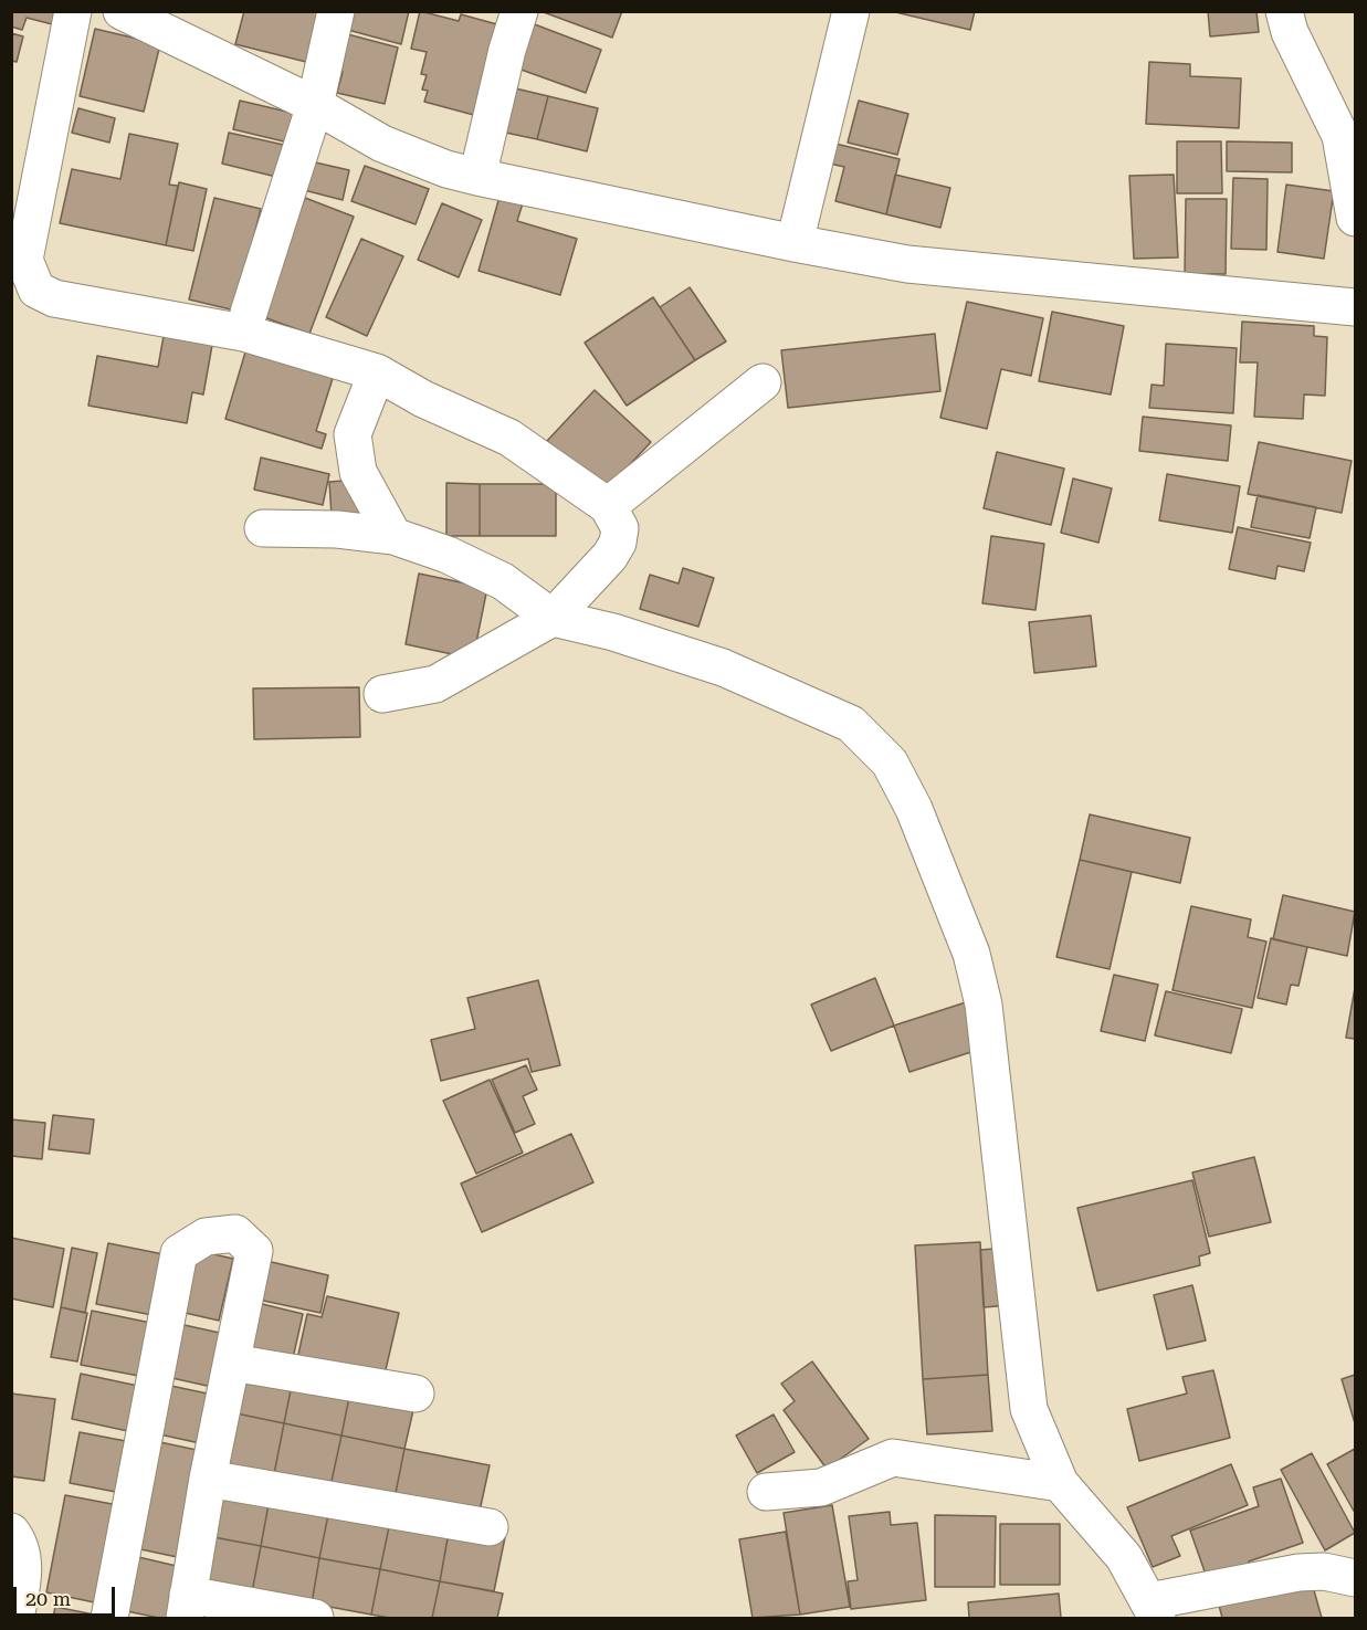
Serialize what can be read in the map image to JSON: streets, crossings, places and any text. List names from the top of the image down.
{
  "scale_bar": "20 m"
}
